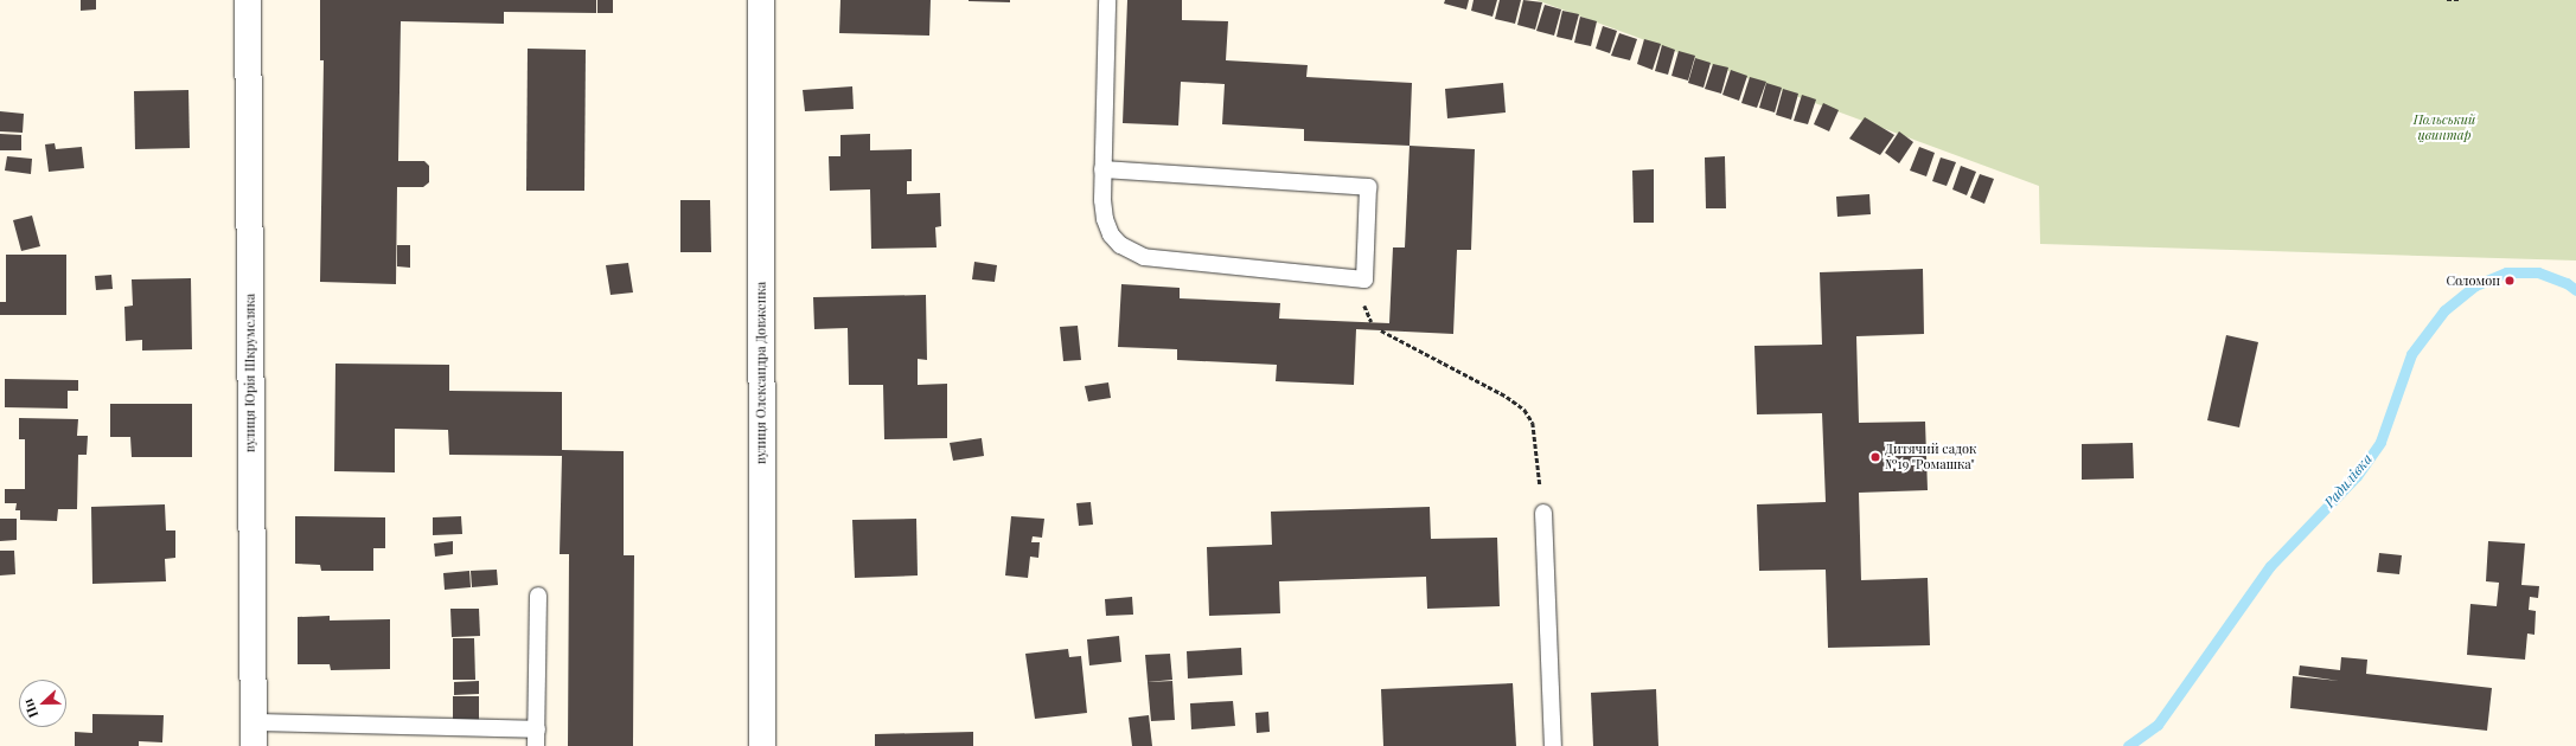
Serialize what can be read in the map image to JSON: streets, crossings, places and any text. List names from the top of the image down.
{
  "streets": {
    "street": ["вулиця Юрія Шкрумеляка", "вулиця Олександра Довженка"]
  },
  "water": ["Радилівка"],
  "parks": ["Польський цвинтар"],
  "places": ["Соломон", "Дитячий садок №19 \"Ромашка\""],
  "north": "left"
}
